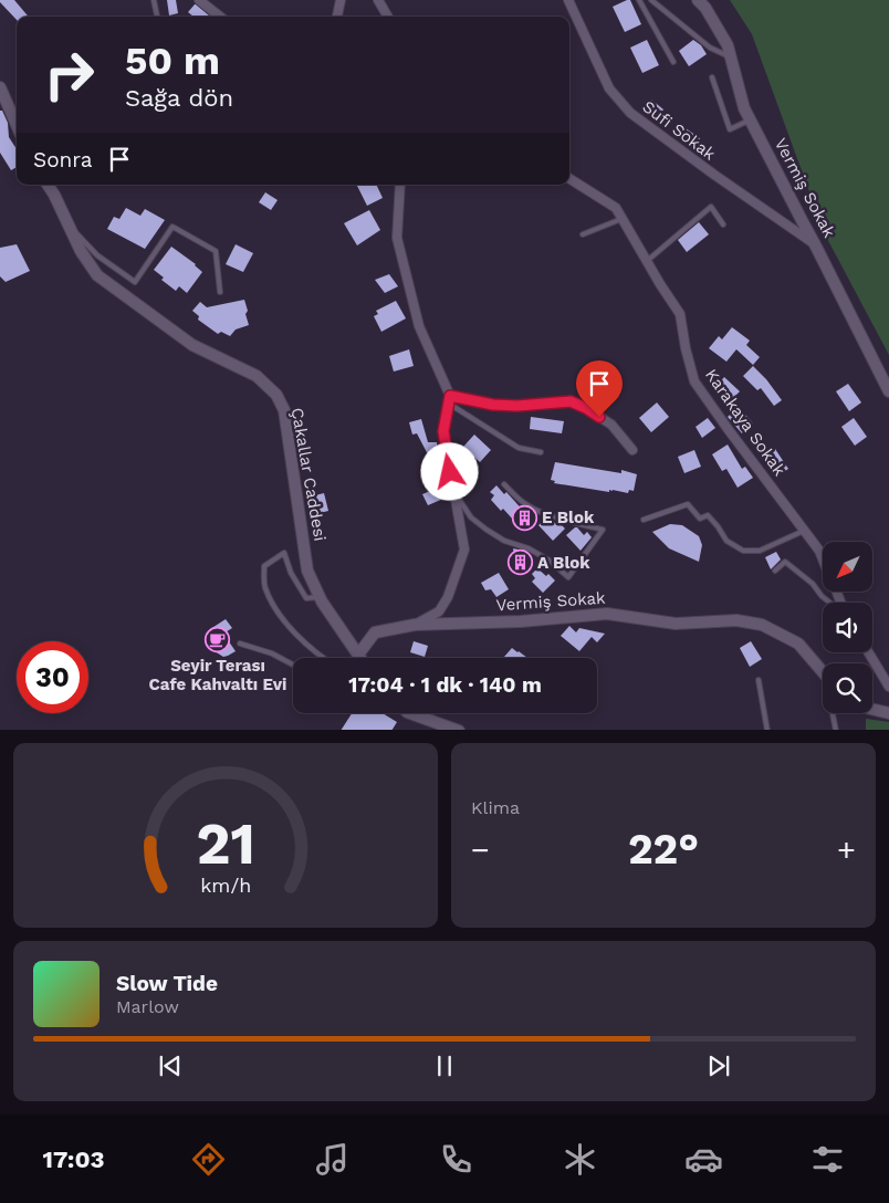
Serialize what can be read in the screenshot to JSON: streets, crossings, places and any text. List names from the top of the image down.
{
  "streets": {
    "street": [
      "Sufi Sokak",
      "Vermiş Sokak",
      "Karakaya Sokak",
      "Çakallar Caddesi"
    ]
  },
  "crossings": [
    ["Sufi Sokak", "Vermiş Sokak"],
    ["Vermiş Sokak", "Çakallar Caddesi"]
  ],
  "places": {
    "building": ["E Blok", "A Blok"],
    "cafe": ["Seyir Terası Cafe Kahvaltı Evi"]
  },
  "north": "bottom left",
  "page": {
    "turn": ["50 m", "Sağa dön"],
    "then": "Sonra",
    "limit": "30",
    "trip": "17:04 · 1 dk · 140 m",
    "tile": "Klima",
    "heat": ["−", "22°", "+"],
    "song": ["Slow Tide", "Marlow"],
    "tabs": "17:03",
    "gauge": ["21", "km/h"]
  }
}
